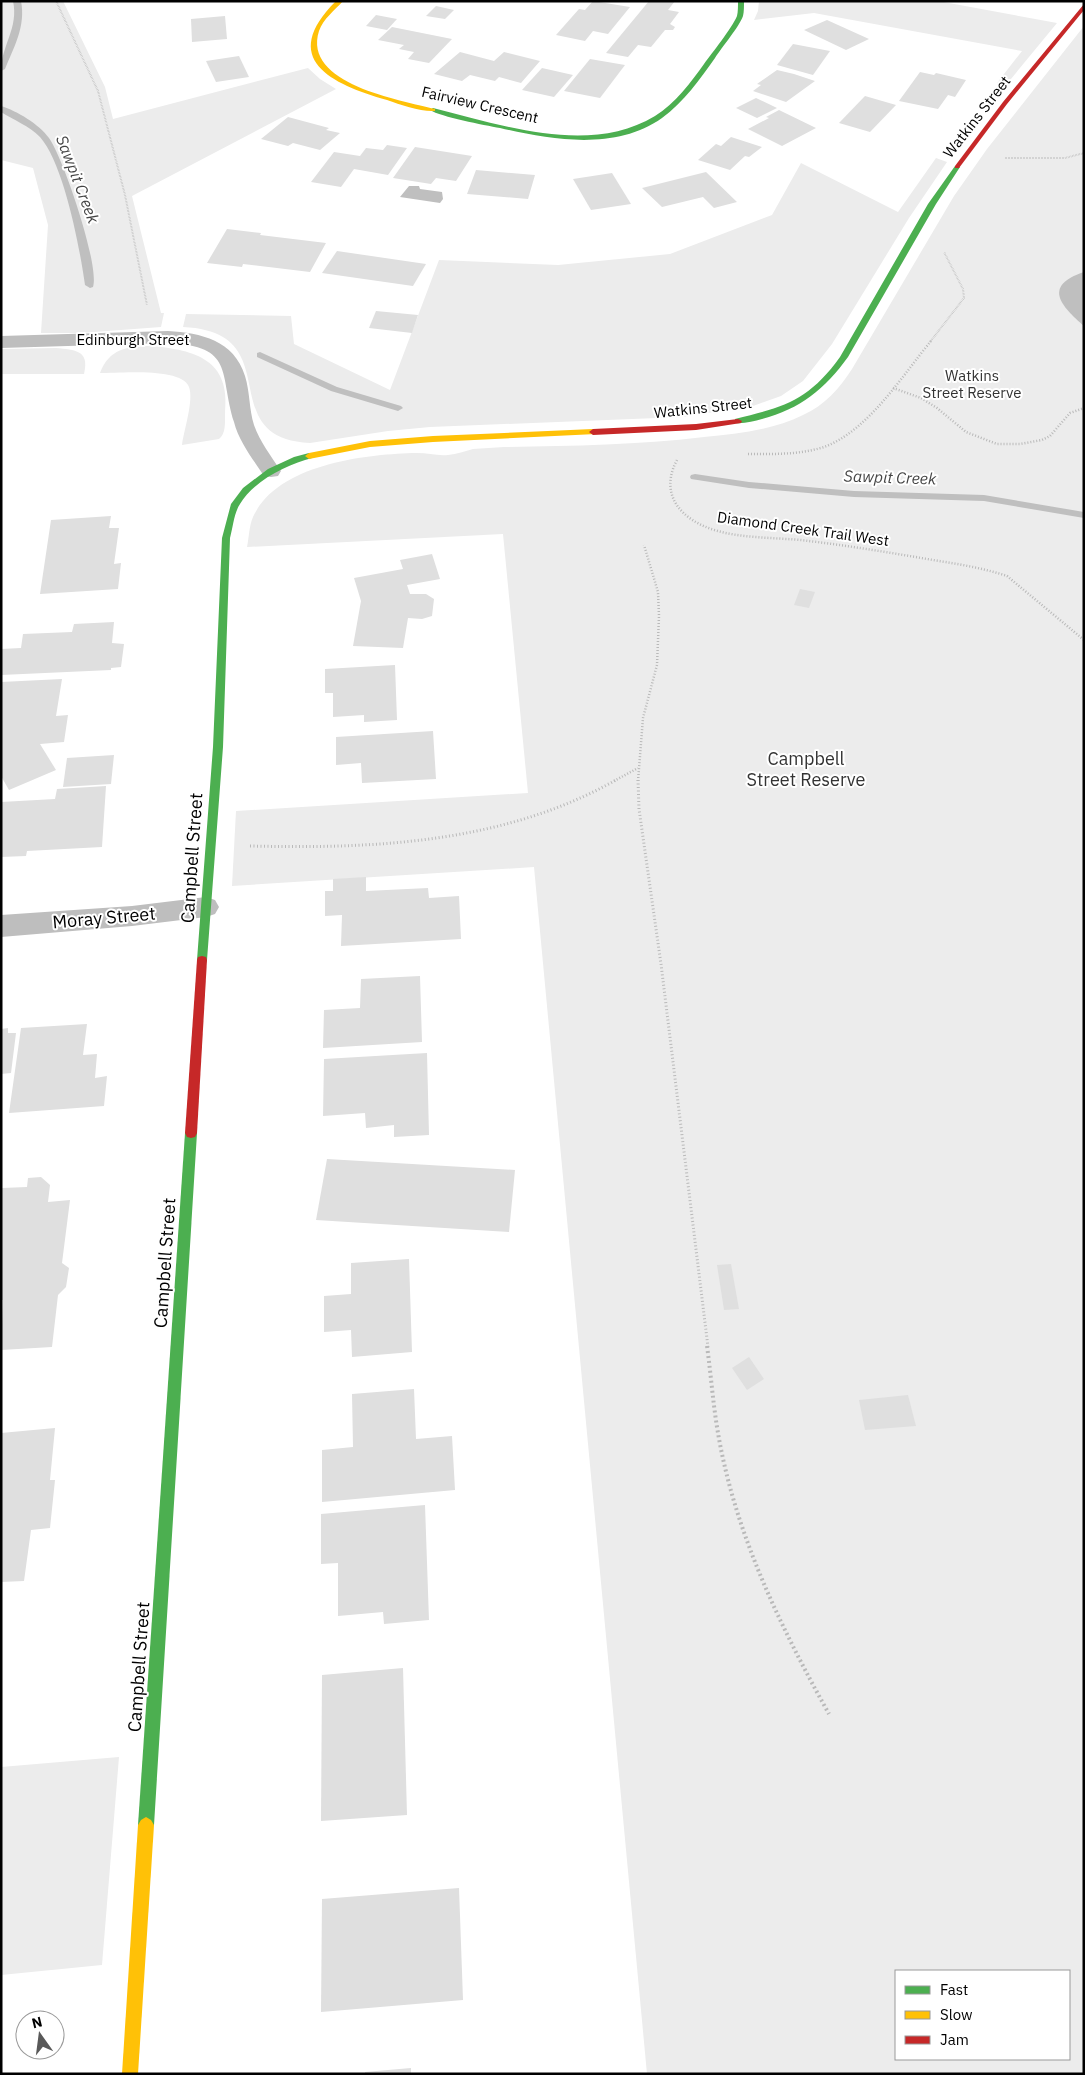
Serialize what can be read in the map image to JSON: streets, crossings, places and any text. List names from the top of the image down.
{
  "streets": {
    "street": [
      "Fairview Crescent",
      "Watkins Street",
      "Edinburgh Street",
      "Campbell Street",
      "Moray Street"
    ],
    "path": ["Diamond Creek Trail West"]
  },
  "crossings": [
    ["Watkins Street", "Edinburgh Street"],
    ["Watkins Street", "Campbell Street"],
    ["Edinburgh Street", "Campbell Street"],
    ["Campbell Street", "Moray Street"]
  ],
  "water": ["Sawpit Creek"],
  "parks": ["Watkins Street Reserve", "Campbell Street Reserve"],
  "legend": ["Fast", "Slow", "Jam"],
  "north": "top"
}
